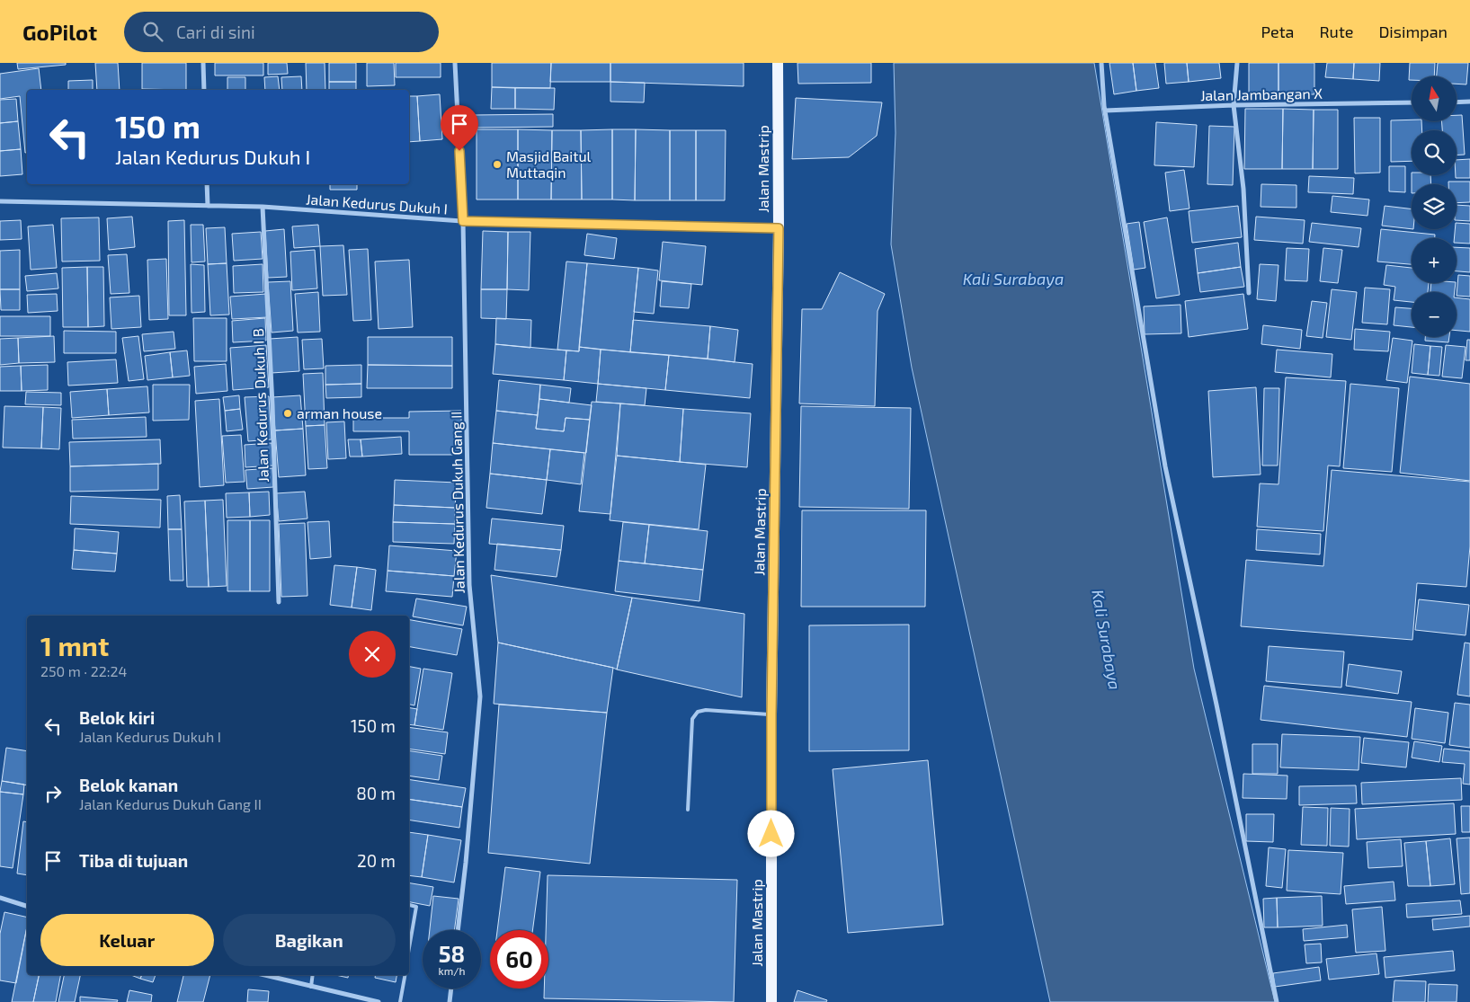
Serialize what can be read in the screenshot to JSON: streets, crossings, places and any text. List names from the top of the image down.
{
  "streets": {
    "main road": ["Jalan Mastrip"],
    "street": [
      "Jalan Jambangan X",
      "Jalan Kedurus Dukuh I",
      "Jalan Kedurus Dukuh I B",
      "Jalan Kedurus Dukuh Gang II"
    ]
  },
  "crossings": [
    ["Jalan Mastrip", "Jalan Kedurus Dukuh I"],
    ["Jalan Kedurus Dukuh I", "Jalan Kedurus Dukuh I B"],
    ["Jalan Kedurus Dukuh I", "Jalan Kedurus Dukuh Gang II"]
  ],
  "water": ["Kali Surabaya"],
  "places": ["Masjid Baitul Muttaqin", "arman house"],
  "north": "top",
  "page": {
    "header": "GoPilot",
    "search": "Cari di sini",
    "nav": ["Peta", "Rute", "Disimpan"],
    "map_buttons": ["+", "−"],
    "turn": ["150 m", "Jalan Kedurus Dukuh I"],
    "heading": ["1 mnt", "250 m · 22:24"],
    "list": [
      {
        "name": "Belok kiri",
        "note": "Jalan Kedurus Dukuh I",
        "value": "150 m"
      },
      {
        "name": "Belok kanan",
        "note": "Jalan Kedurus Dukuh Gang II",
        "value": "80 m"
      },
      {
        "name": "Tiba di tujuan",
        "value": "20 m"
      }
    ],
    "buttons": ["Keluar", "Bagikan"],
    "speed": "58 km/h",
    "limit": "60"
  }
}
